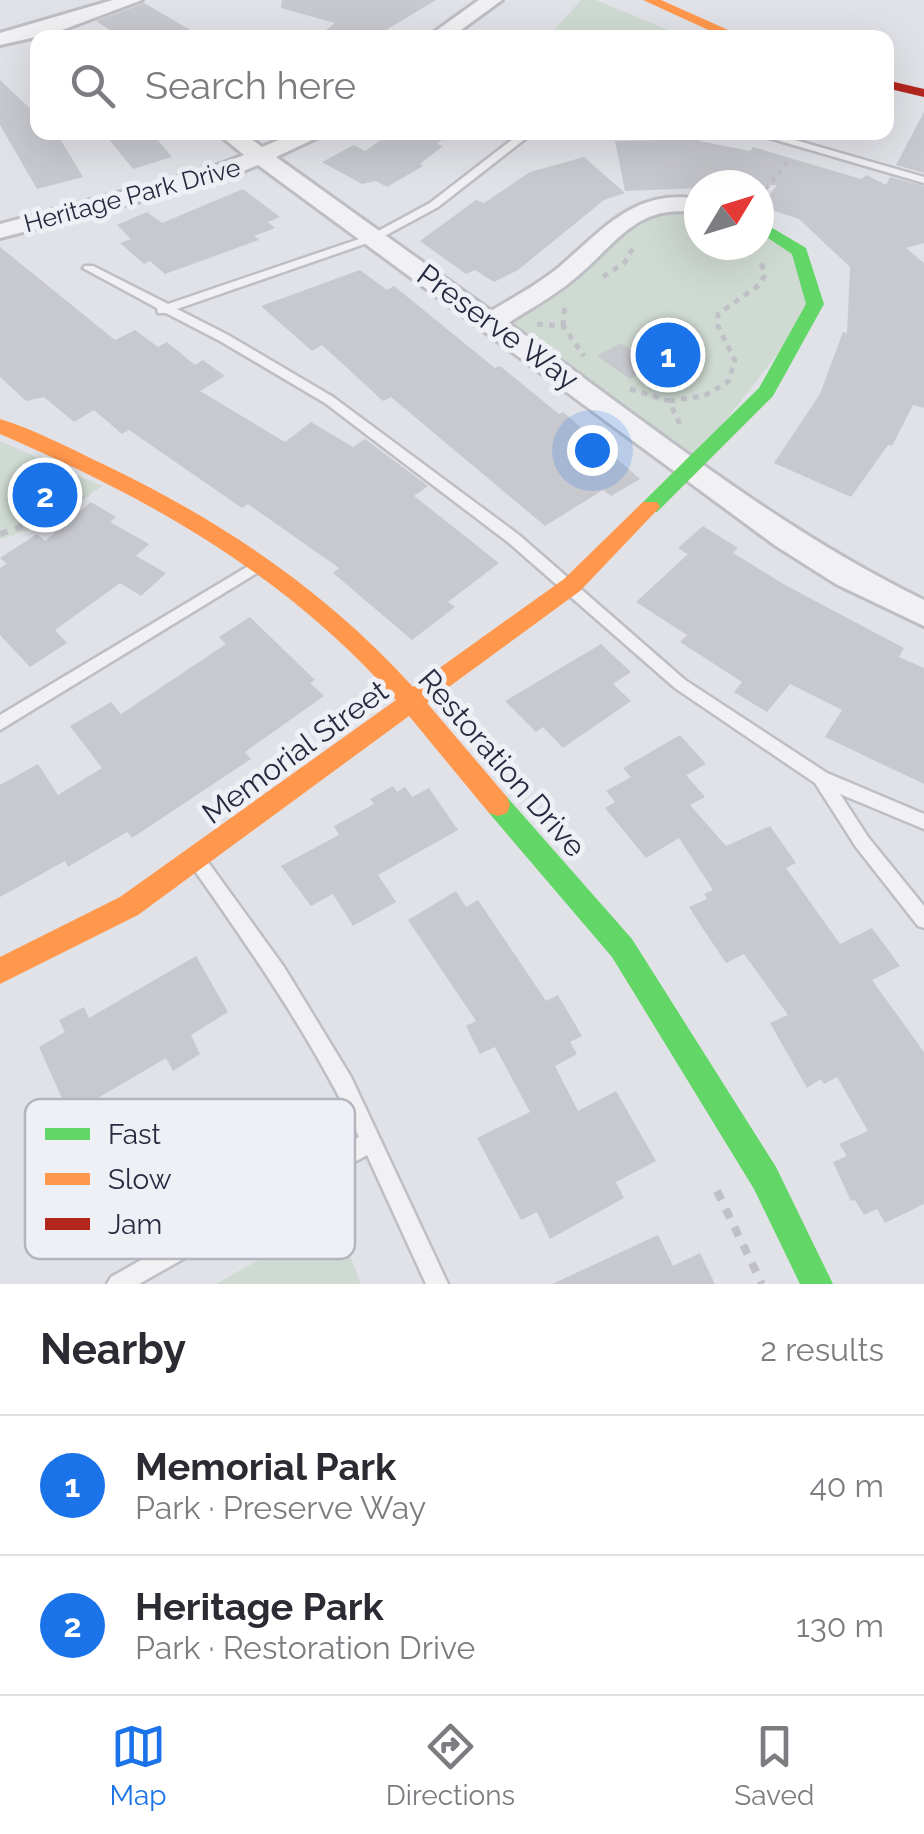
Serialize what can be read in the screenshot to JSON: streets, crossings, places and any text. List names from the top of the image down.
{
  "streets": {
    "street": [
      "Heritage Park Drive",
      "Preserve Way",
      "Memorial Street",
      "Restoration Drive"
    ]
  },
  "crossings": [
    ["Heritage Park Drive", "Preserve Way"],
    ["Preserve Way", "Memorial Street"],
    ["Memorial Street", "Restoration Drive"]
  ],
  "legend": ["Fast", "Slow", "Jam"],
  "north": "top right",
  "page": {
    "search": "Search here",
    "pins": ["1", "2"],
    "heading": ["Nearby", "2 results"],
    "list": [
      {
        "mark": "1",
        "name": "Memorial Park",
        "note": "Park · Preserve Way",
        "value": "40 m"
      },
      {
        "mark": "2",
        "name": "Heritage Park",
        "note": "Park · Restoration Drive",
        "value": "130 m"
      }
    ],
    "nav": ["Map", "Directions", "Saved"]
  }
}
